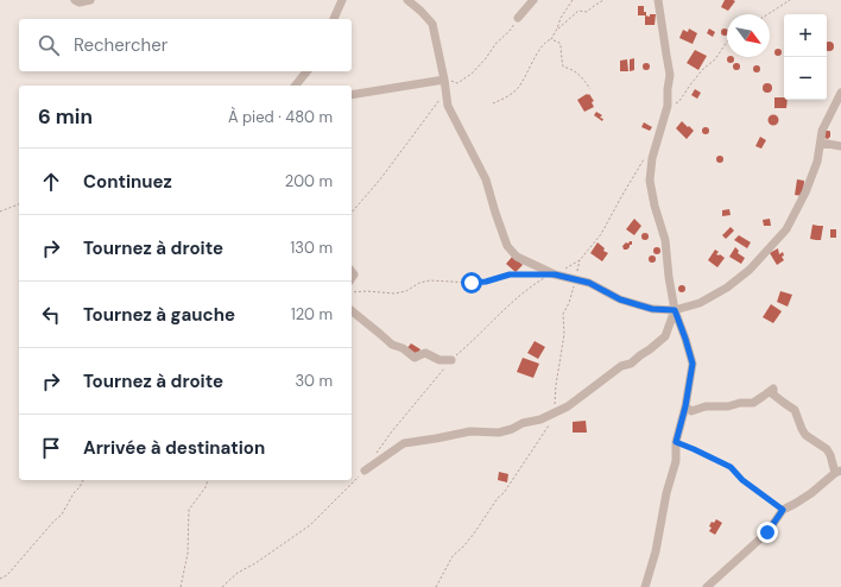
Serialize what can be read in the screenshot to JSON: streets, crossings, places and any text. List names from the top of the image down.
{
  "north": "bottom right",
  "page": {
    "map_buttons": ["+", "−"],
    "search": "Rechercher",
    "heading": ["6 min", "À pied · 480 m"],
    "list": [
      ["Continuez", "200 m"],
      ["Tournez à droite", "130 m"],
      ["Tournez à gauche", "120 m"],
      ["Tournez à droite", "30 m"],
      "Arrivée à destination"
    ]
  }
}
